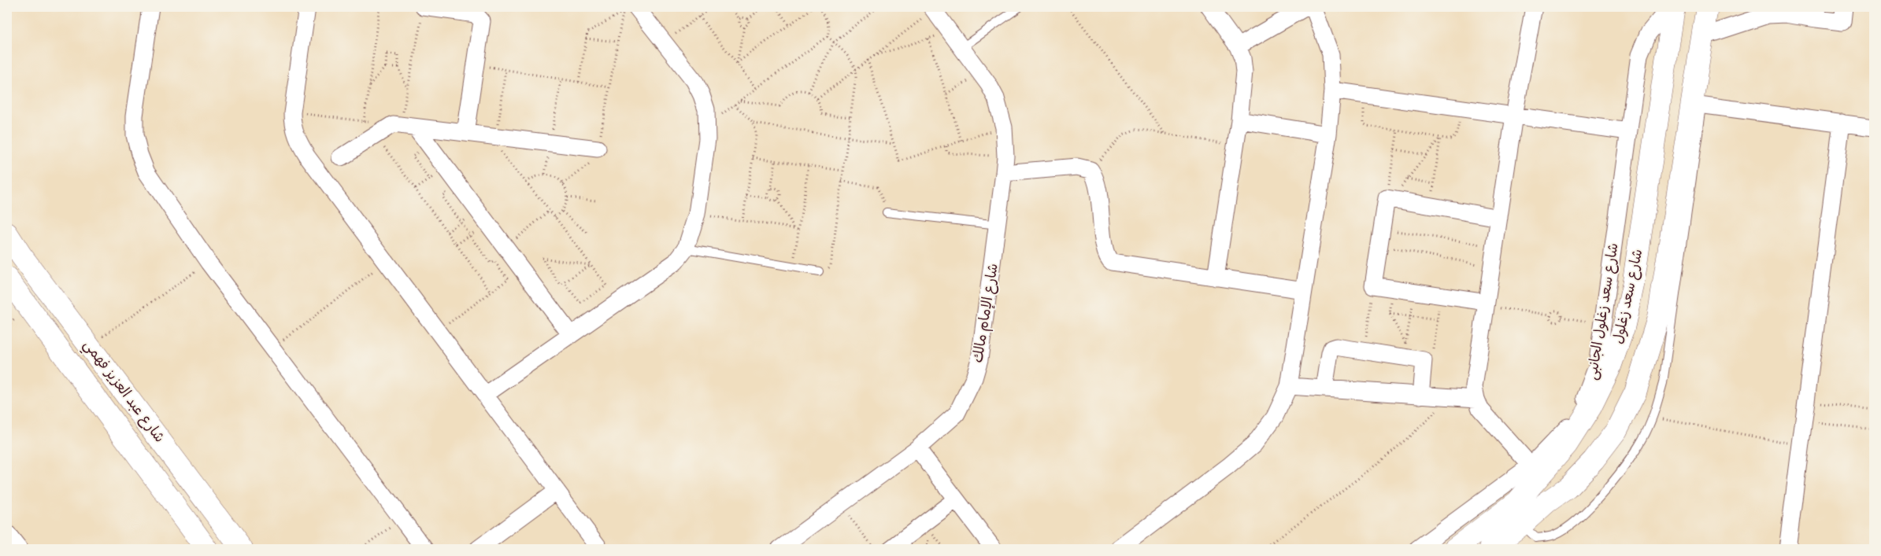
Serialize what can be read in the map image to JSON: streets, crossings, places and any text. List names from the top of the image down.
{
  "streets": {
    "main road": ["شارع سعد زغلول", "شارع عبد العزيز فهمي"],
    "street": ["شارع سعد زغلول الجانبى", "شارع الإمام مالك"]
  }
}
